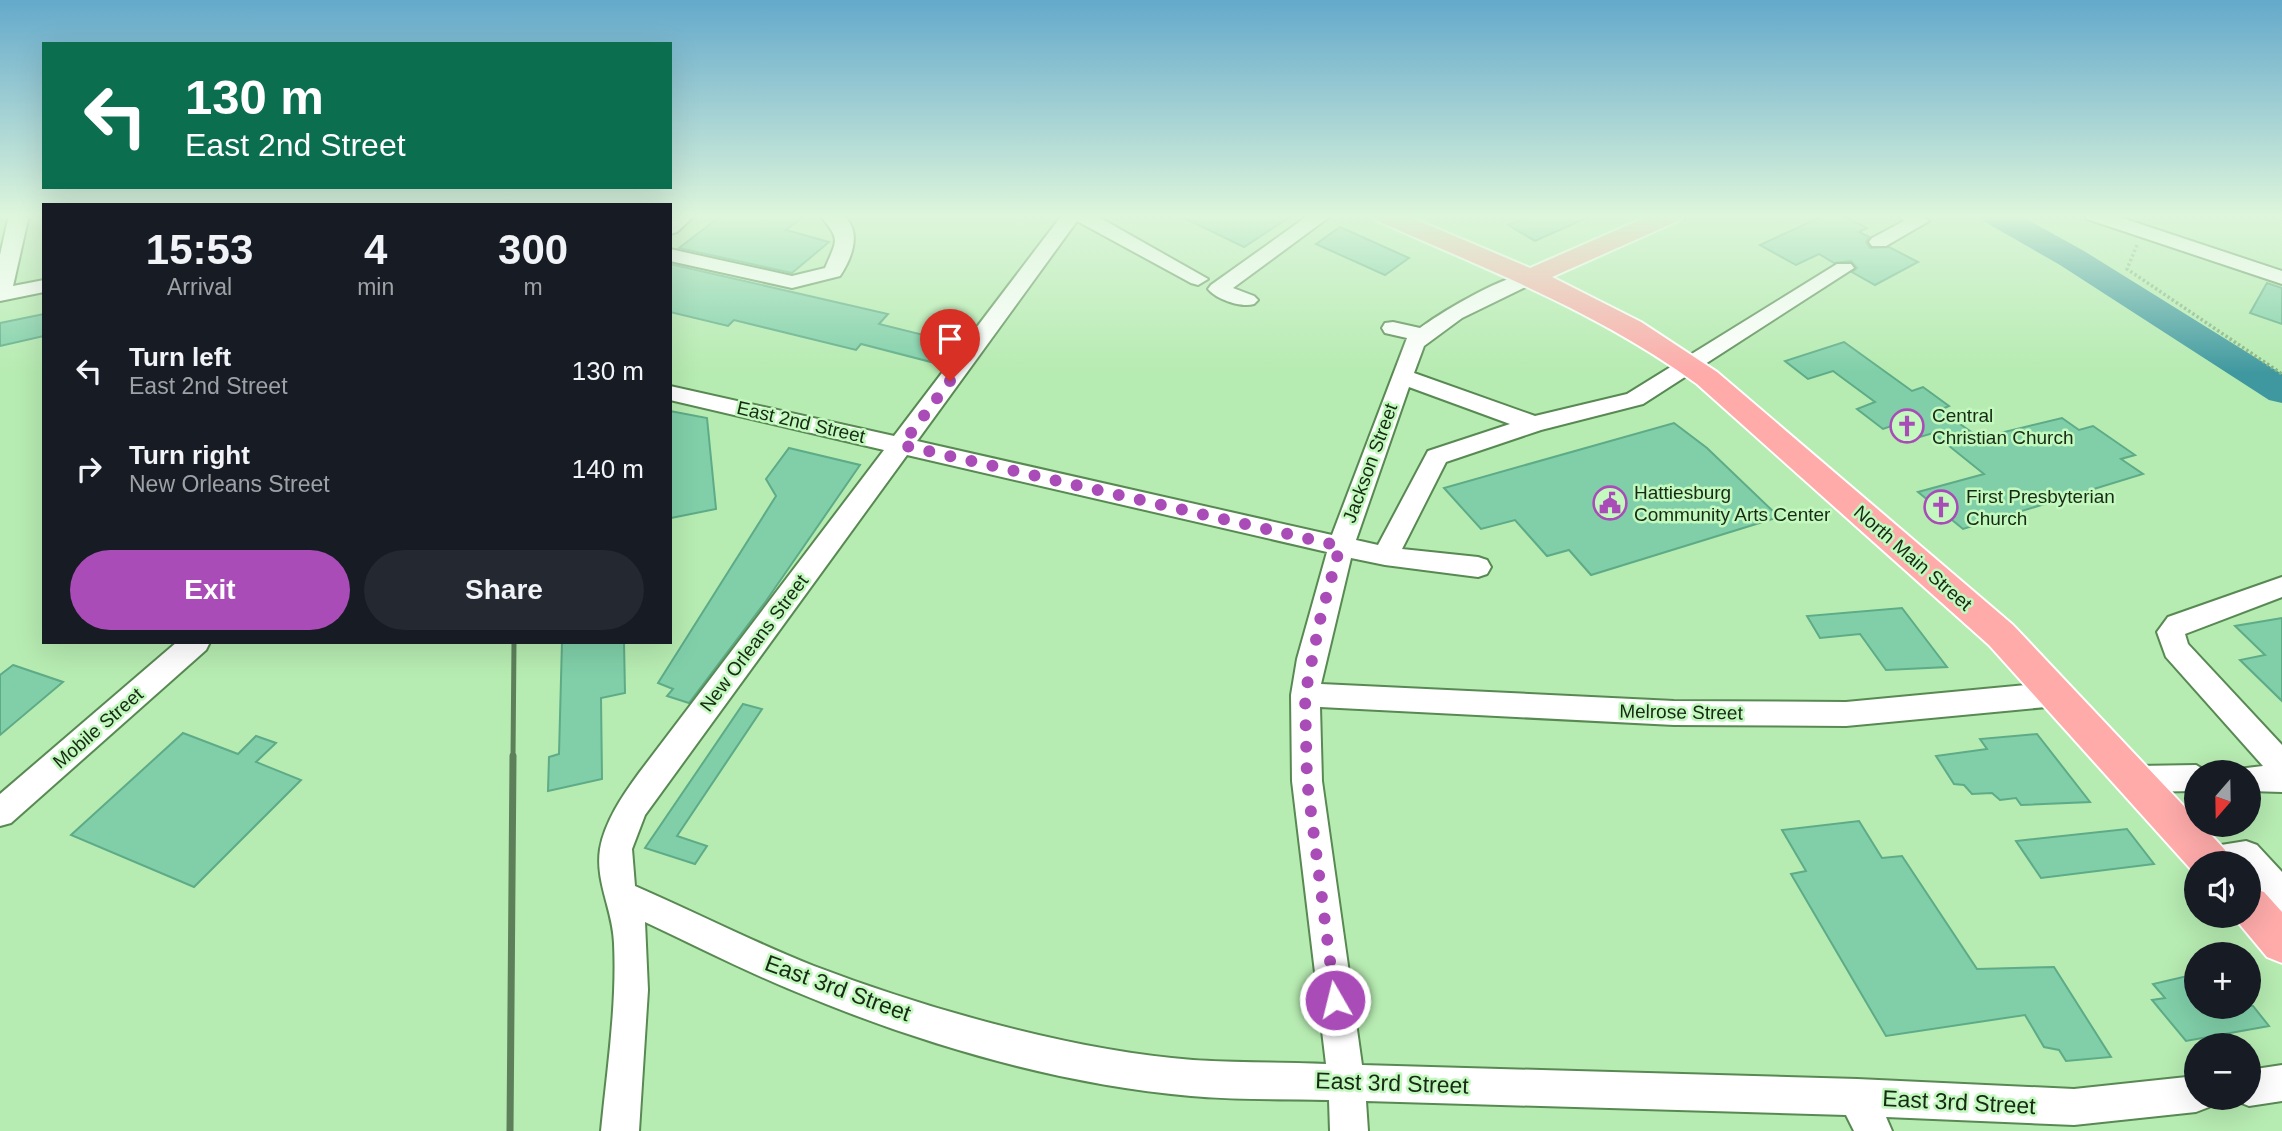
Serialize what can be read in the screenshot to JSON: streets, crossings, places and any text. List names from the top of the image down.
{
  "streets": {
    "main road": ["North Main Street"],
    "street": [
      "East 2nd Street",
      "Jackson Street",
      "New Orleans Street",
      "Melrose Street",
      "Mobile Street",
      "East 3rd Street"
    ]
  },
  "crossings": [
    ["East 2nd Street", "Jackson Street"],
    ["East 2nd Street", "New Orleans Street"],
    ["Jackson Street", "North Main Street"],
    ["Jackson Street", "Melrose Street"],
    ["Jackson Street", "East 3rd Street"],
    ["North Main Street", "Melrose Street"],
    ["New Orleans Street", "East 3rd Street"]
  ],
  "places": {
    "church": ["Central Christian Church", "First Presbyterian Church"],
    "public building": ["Hattiesburg Community Arts Center"]
  },
  "north": "bottom",
  "page": {
    "turn": ["130 m", "East 2nd Street"],
    "eta": [
      "15:53",
      "Arrival",
      "4",
      "min",
      "300",
      "m"
    ],
    "list": [
      {
        "name": "Turn left",
        "note": "East 2nd Street",
        "value": "130 m"
      },
      {
        "name": "Turn right",
        "note": "New Orleans Street",
        "value": "140 m"
      }
    ],
    "buttons": ["Exit", "Share"],
    "map_buttons": ["+", "−"]
  }
}
